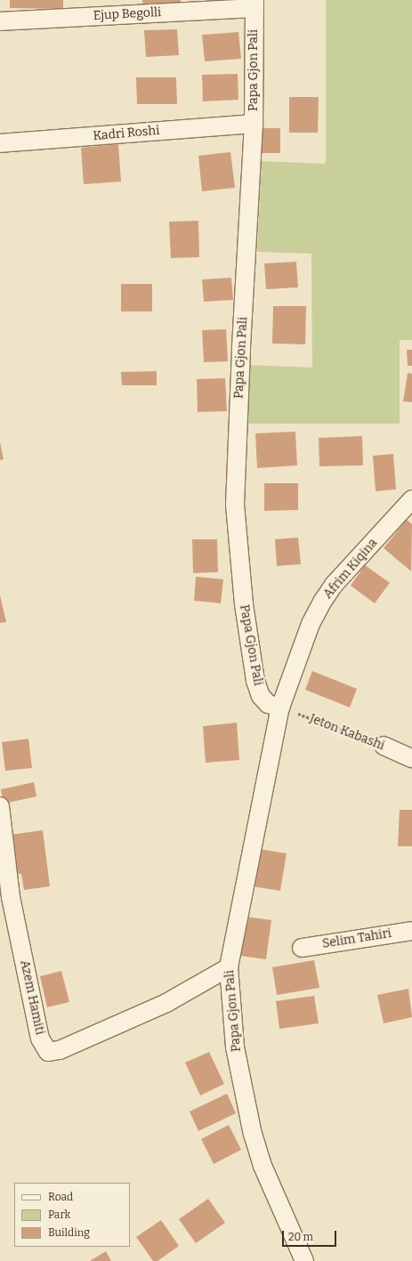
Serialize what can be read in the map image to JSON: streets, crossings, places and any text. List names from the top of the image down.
{
  "streets": {
    "street": [
      "Ejup Begolli",
      "Papa Gjon Pali",
      "Kadri Roshi",
      "Afrim Kiqina",
      "Jeton Kabashi",
      "Selim Tahiri",
      "Azem Hamiti"
    ]
  },
  "crossings": [
    ["Ejup Begolli", "Papa Gjon Pali"],
    ["Papa Gjon Pali", "Kadri Roshi"],
    ["Papa Gjon Pali", "Afrim Kiqina"],
    ["Papa Gjon Pali", "Jeton Kabashi"],
    ["Papa Gjon Pali", "Azem Hamiti"],
    ["Afrim Kiqina", "Jeton Kabashi"]
  ],
  "legend": ["Road", "Park", "Building"],
  "scale_bar": "20 m"
}
